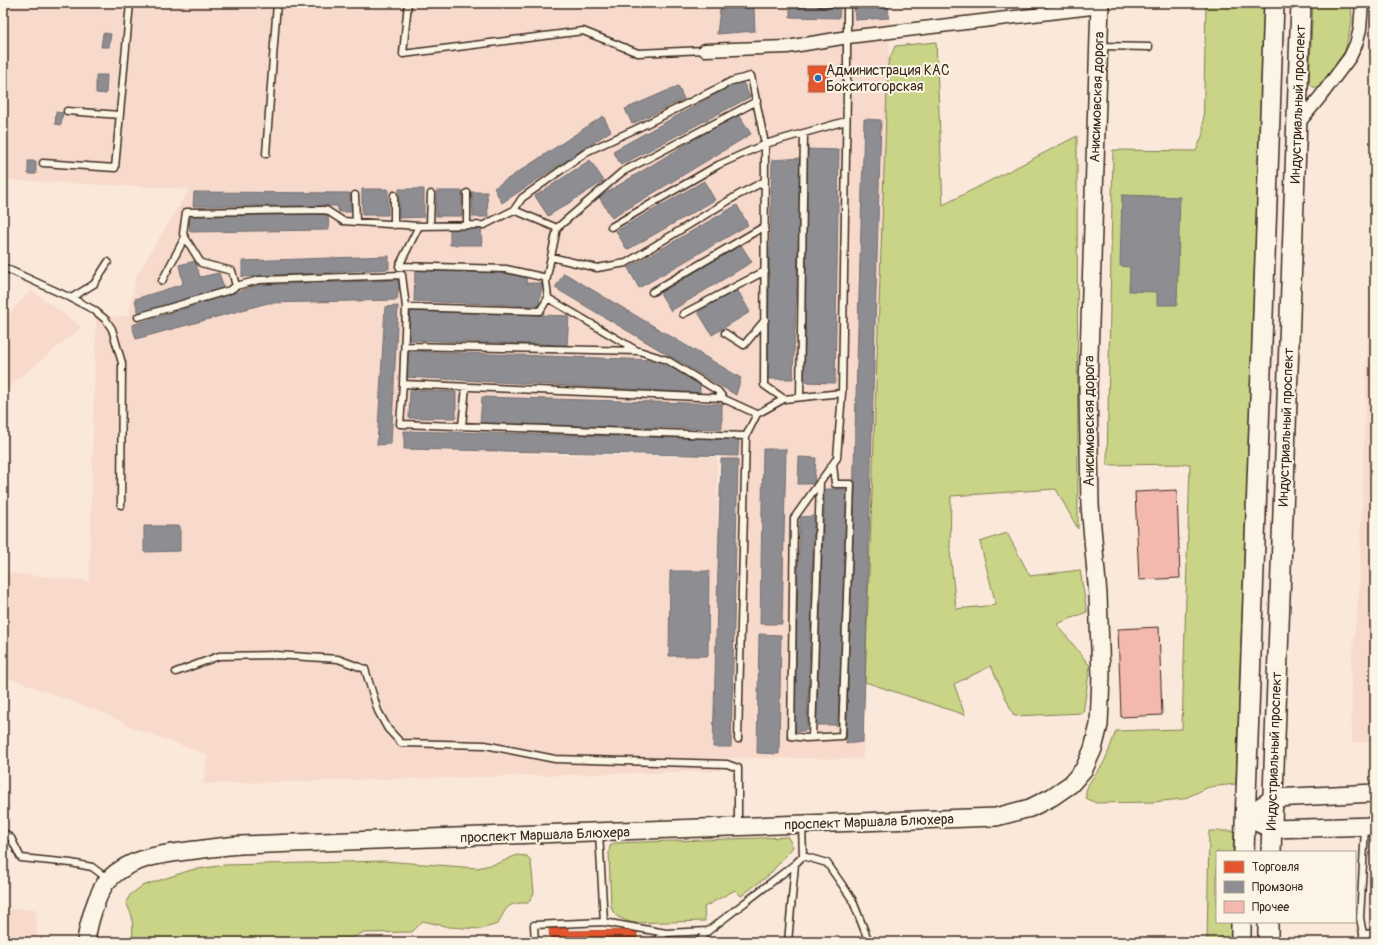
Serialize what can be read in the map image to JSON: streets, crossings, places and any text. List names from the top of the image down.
{
  "streets": {
    "main road": ["Индустриальный проспект"],
    "street": ["Анисимовская дорога", "проспект Маршала Блюхера"]
  },
  "crossings": [
    ["Анисимовская дорога", "проспект Маршала Блюхера"]
  ],
  "places": ["Администрация КАС Бокситогорская"],
  "legend": ["Торговля", "Промзона", "Прочее"]
}
